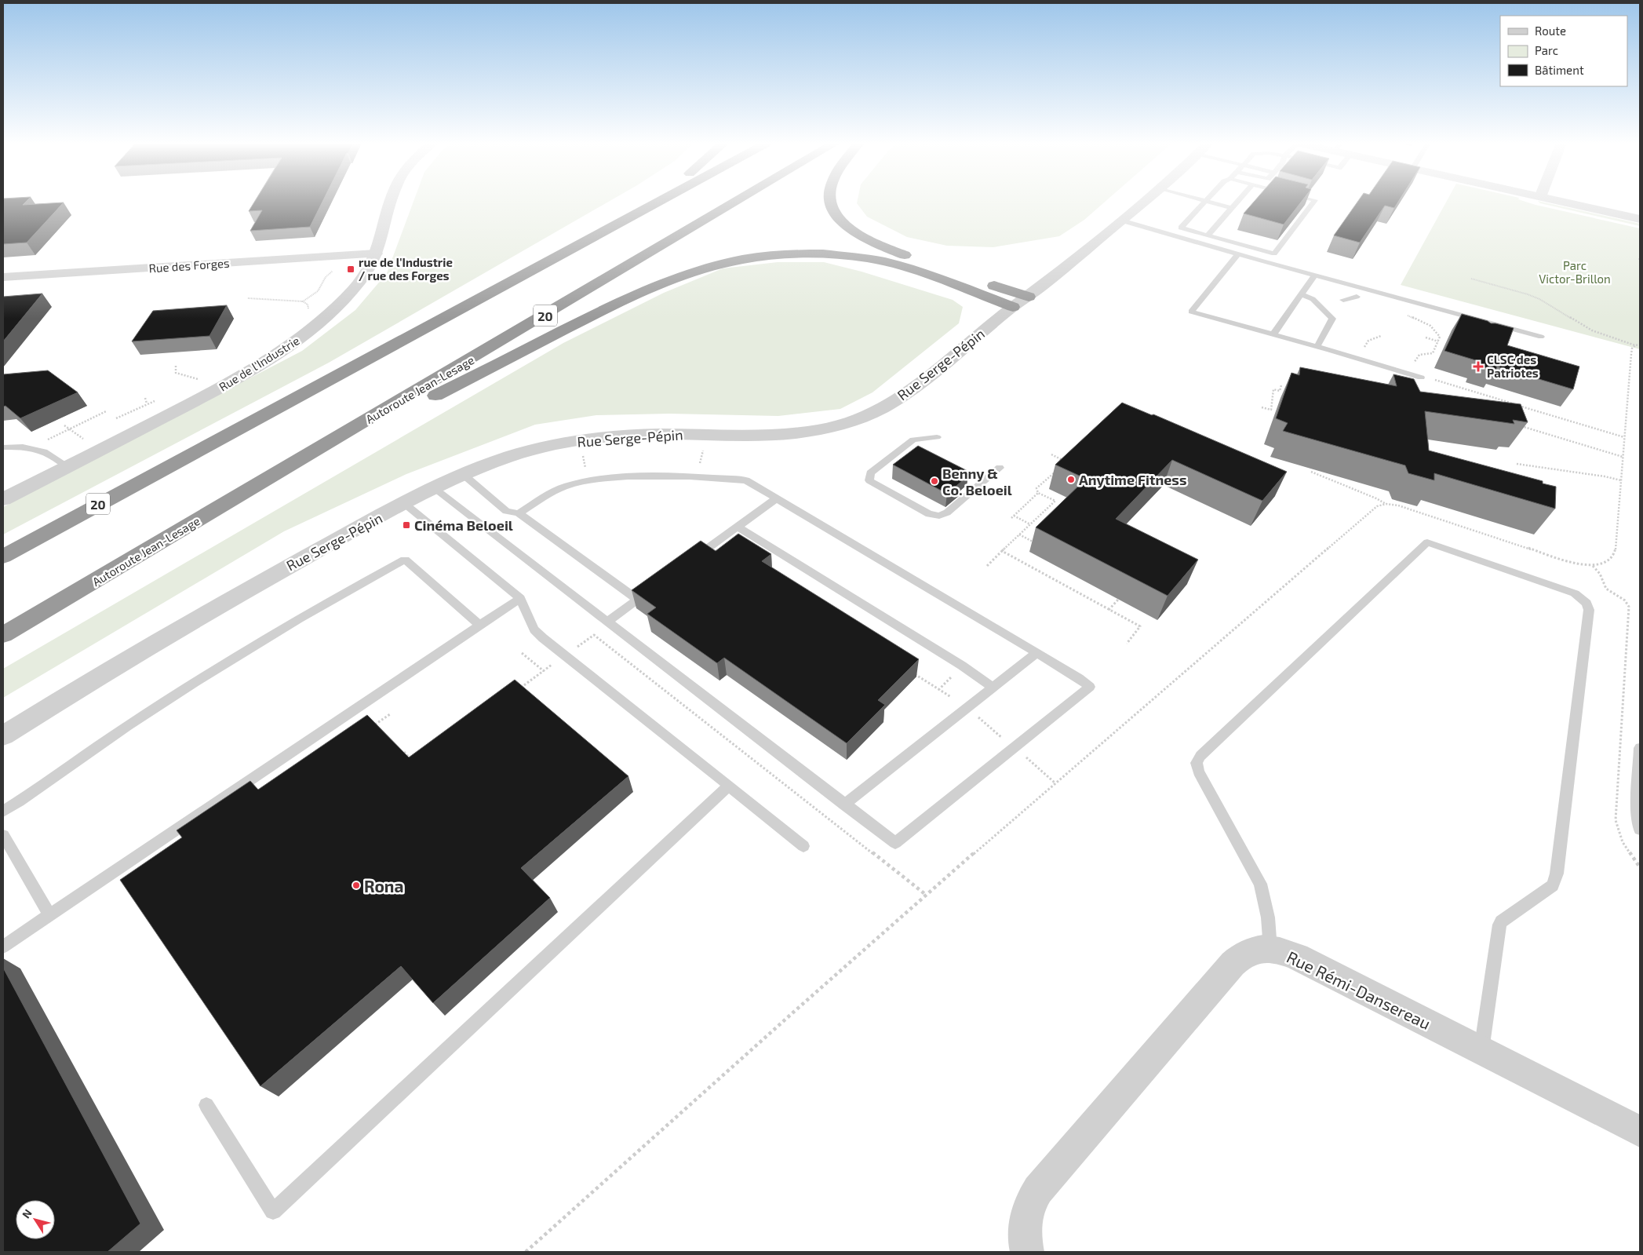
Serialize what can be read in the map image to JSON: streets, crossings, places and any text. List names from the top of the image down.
{
  "streets": {
    "highway": ["20", "Autoroute Jean-Lesage"],
    "street": [
      "Rue des Forges",
      "Rue de l'Industrie",
      "Rue Serge-Pépin",
      "Rue Rémi-Dansereau"
    ]
  },
  "crossings": [
    ["Rue des Forges", "Rue de l'Industrie"]
  ],
  "parks": ["Parc Victor-Brillon"],
  "places": {
    "transit": ["rue de l'Industrie / rue des Forges", "Cinéma Beloeil"],
    "health": ["CLSC des Patriotes"],
    "other": ["Anytime Fitness", "Benny & Co. Beloeil", "Rona"]
  },
  "legend": ["Route", "Parc", "Bâtiment"],
  "north": "top left"
}
